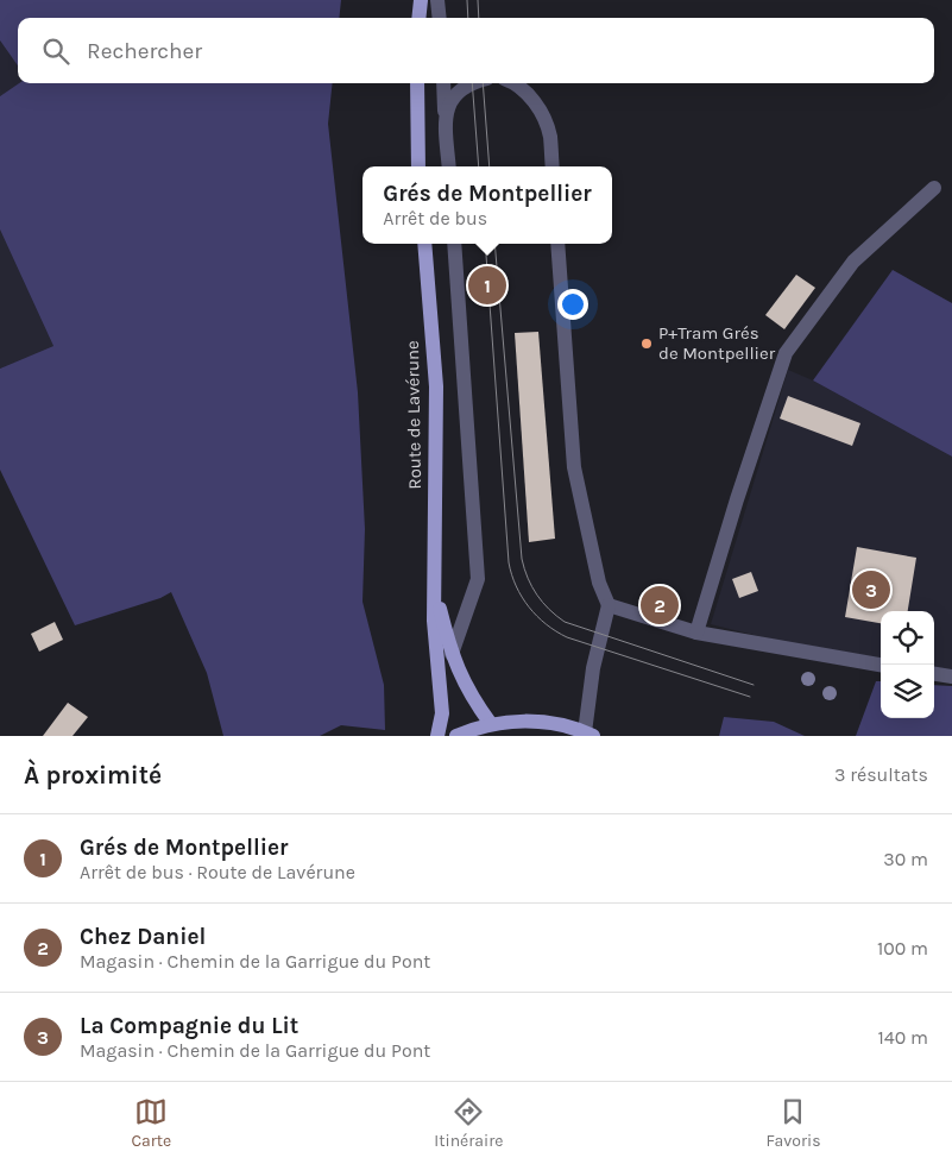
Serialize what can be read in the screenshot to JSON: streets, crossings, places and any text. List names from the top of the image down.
{
  "streets": {
    "main road": ["Route de Lavérune"]
  },
  "places": ["P+Tram Grés de Montpellier"],
  "page": {
    "search": "Rechercher",
    "popup": ["Grés de Montpellier", "Arrêt de bus"],
    "pins": ["1", "3", "2"],
    "heading": ["À proximité", "3 résultats"],
    "list": [
      {
        "mark": "1",
        "name": "Grés de Montpellier",
        "note": "Arrêt de bus · Route de Lavérune",
        "value": "30 m"
      },
      {
        "mark": "2",
        "name": "Chez Daniel",
        "note": "Magasin · Chemin de la Garrigue du Pont",
        "value": "100 m"
      },
      {
        "mark": "3",
        "name": "La Compagnie du Lit",
        "note": "Magasin · Chemin de la Garrigue du Pont",
        "value": "140 m"
      }
    ],
    "nav": ["Carte", "Itinéraire", "Favoris"]
  }
}
